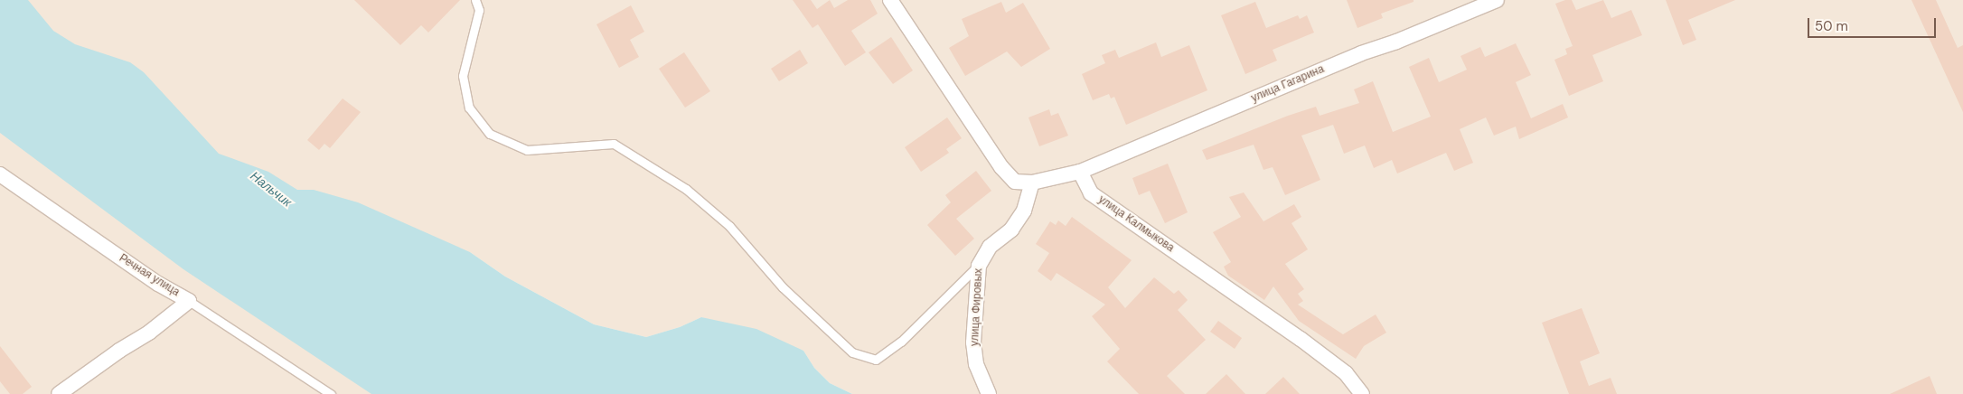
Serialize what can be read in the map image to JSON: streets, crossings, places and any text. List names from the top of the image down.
{
  "streets": {
    "street": [
      "улица Гагарина",
      "улица Калмыкова",
      "Речная улица",
      "улица Фировых"
    ]
  },
  "crossings": [
    ["улица Гагарина", "улица Калмыкова"]
  ],
  "water": ["Нальчик"],
  "scale_bar": "50 m"
}
